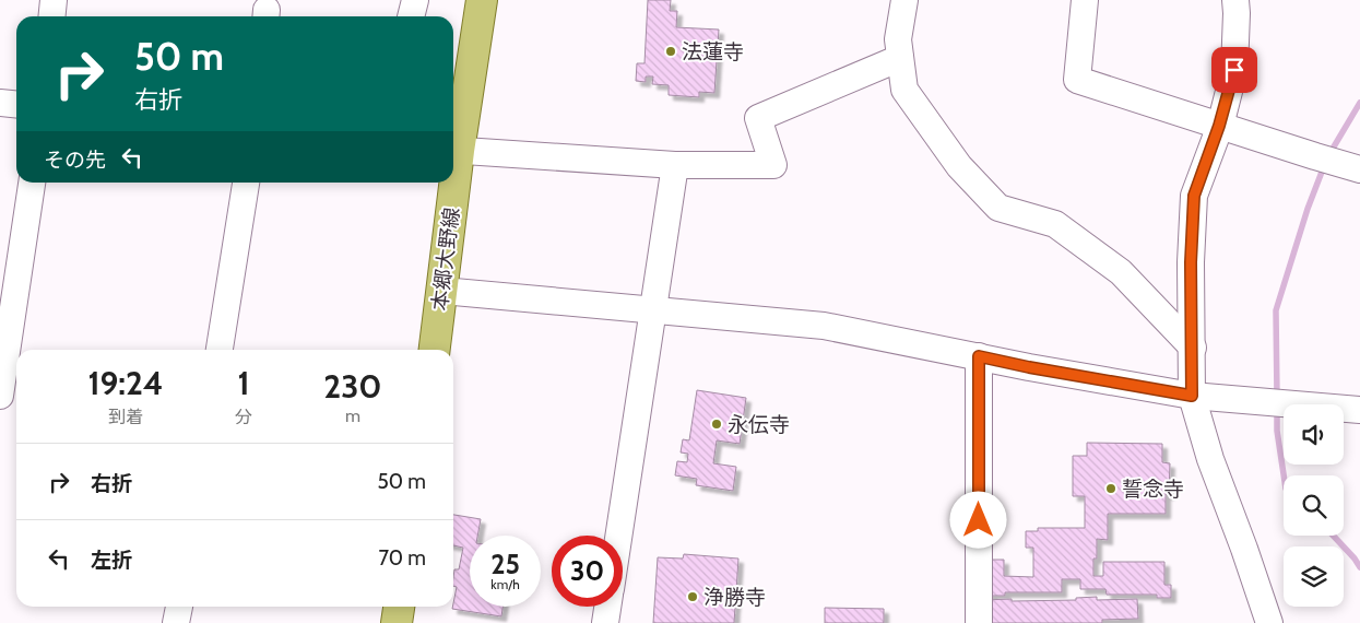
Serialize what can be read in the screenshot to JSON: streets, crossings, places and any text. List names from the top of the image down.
{
  "streets": {
    "main road": ["本郷大野線"]
  },
  "places": [
    "法蓮寺",
    "永伝寺",
    "誓念寺",
    "浄勝寺"
  ],
  "page": {
    "turn": ["50 m", "右折"],
    "then": "その先",
    "eta": [
      "19:24",
      "到着",
      "1",
      "分",
      "230",
      "m"
    ],
    "list": [
      {
        "name": "右折",
        "value": "50 m"
      },
      {
        "name": "左折",
        "value": "70 m"
      }
    ],
    "speed": "25 km/h",
    "limit": "30"
  }
}
